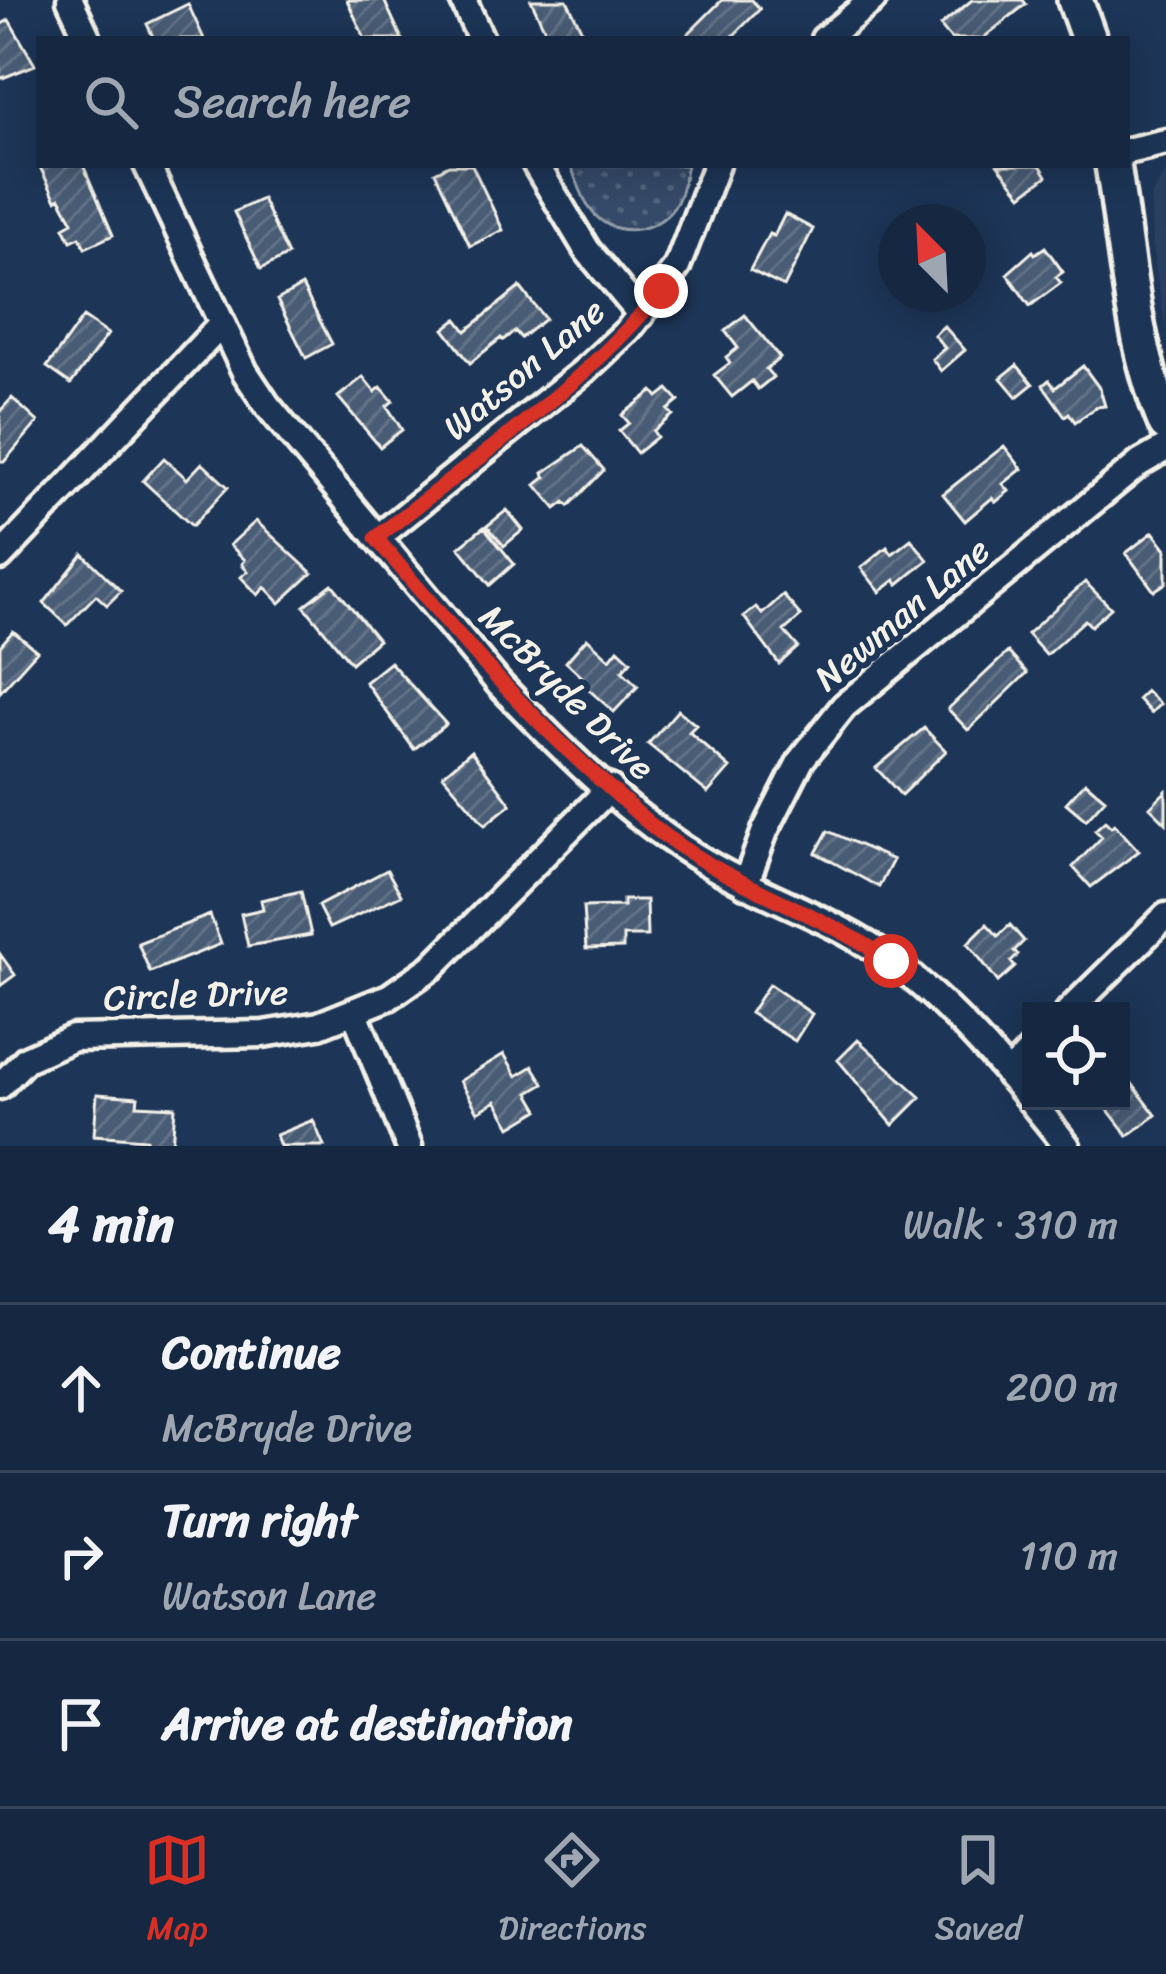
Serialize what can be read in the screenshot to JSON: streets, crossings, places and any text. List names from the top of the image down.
{
  "streets": {
    "street": [
      "Watson Lane",
      "Newman Lane",
      "McBryde Drive",
      "Circle Drive"
    ]
  },
  "crossings": [
    ["Watson Lane", "McBryde Drive"],
    ["Newman Lane", "McBryde Drive"],
    ["McBryde Drive", "Circle Drive"]
  ],
  "north": "top left",
  "page": {
    "search": "Search here",
    "heading": ["4 min", "Walk · 310 m"],
    "list": [
      ["Continue", "McBryde Drive", "200 m"],
      ["Turn right", "Watson Lane", "110 m"],
      "Arrive at destination"
    ],
    "nav": ["Map", "Directions", "Saved"]
  }
}
